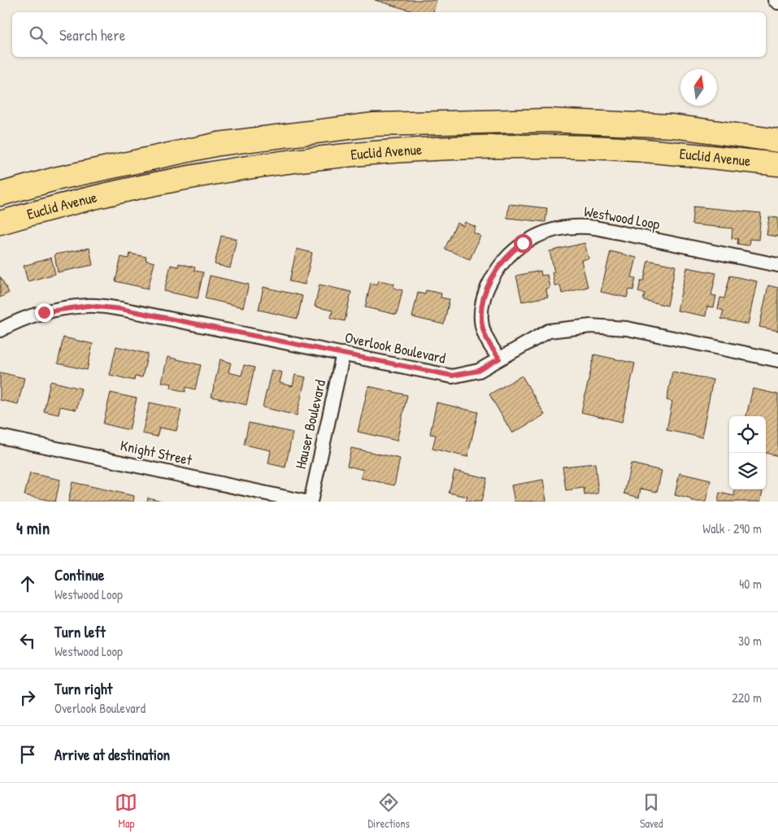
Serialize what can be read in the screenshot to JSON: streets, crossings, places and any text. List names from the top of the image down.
{
  "streets": {
    "highway": ["Euclid Avenue"],
    "street": [
      "Westwood Loop",
      "Overlook Boulevard",
      "Hauser Boulevard",
      "Knight Street"
    ]
  },
  "crossings": [
    ["Westwood Loop", "Overlook Boulevard"],
    ["Overlook Boulevard", "Hauser Boulevard"]
  ],
  "north": "top",
  "page": {
    "search": "Search here",
    "heading": ["4 min", "Walk · 290 m"],
    "list": [
      ["Continue", "Westwood Loop", "40 m"],
      ["Turn left", "Westwood Loop", "30 m"],
      ["Turn right", "Overlook Boulevard", "220 m"],
      "Arrive at destination"
    ],
    "nav": ["Map", "Directions", "Saved"]
  }
}
